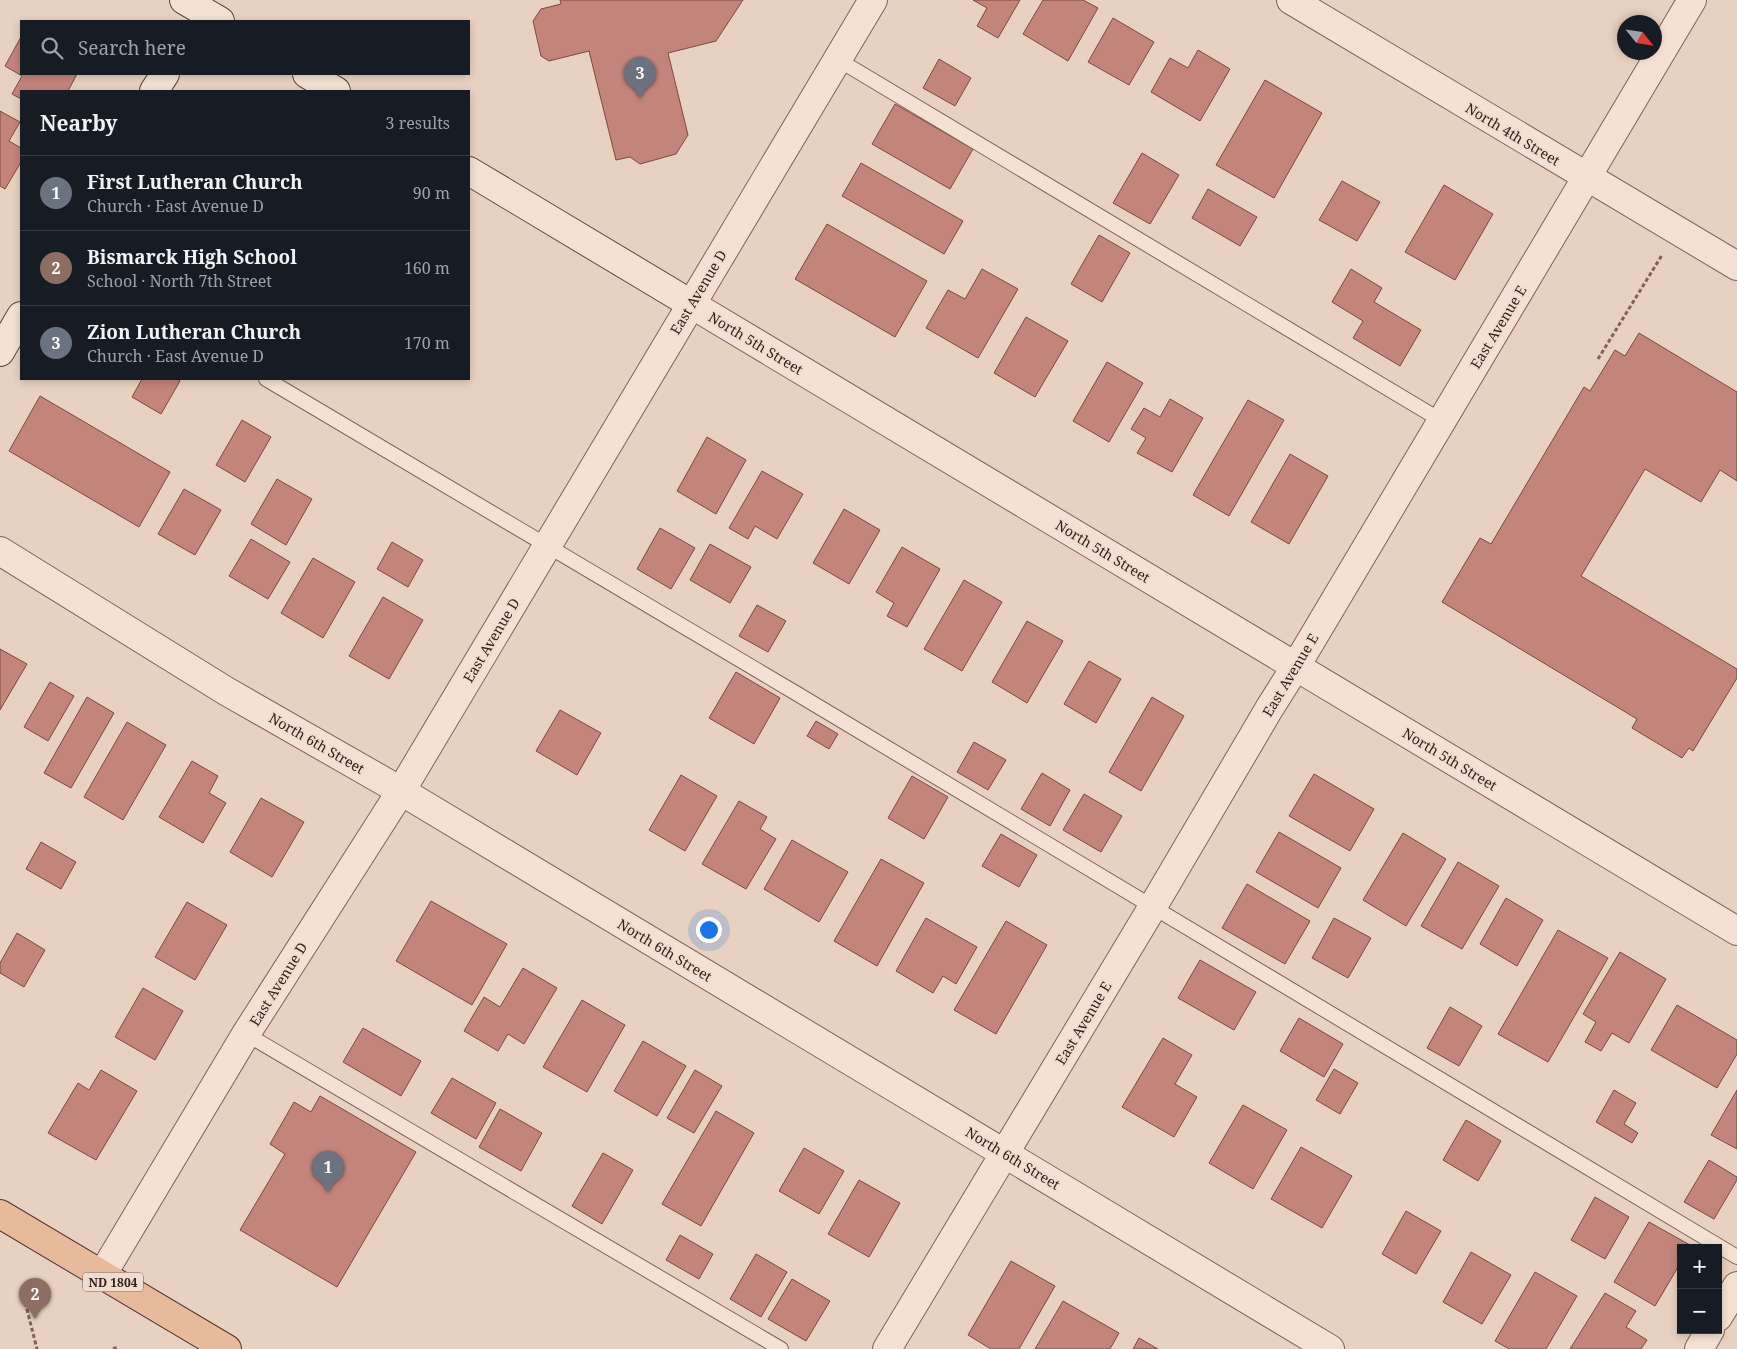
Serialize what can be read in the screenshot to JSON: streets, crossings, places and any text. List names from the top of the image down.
{
  "streets": {
    "main road": ["ND 1804"],
    "street": [
      "North 4th Street",
      "East Avenue D",
      "East Avenue E",
      "North 5th Street",
      "North 6th Street"
    ]
  },
  "crossings": [
    ["North 4th Street", "East Avenue E"],
    ["East Avenue D", "North 5th Street"],
    ["East Avenue D", "North 6th Street"],
    ["East Avenue D", "ND 1804"],
    ["East Avenue E", "North 5th Street"],
    ["East Avenue E", "North 6th Street"]
  ],
  "north": "bottom right",
  "page": {
    "search": "Search here",
    "pins": ["3", "1", "2"],
    "heading": ["Nearby", "3 results"],
    "list": [
      {
        "mark": "1",
        "name": "First Lutheran Church",
        "note": "Church · East Avenue D",
        "value": "90 m"
      },
      {
        "mark": "2",
        "name": "Bismarck High School",
        "note": "School · North 7th Street",
        "value": "160 m"
      },
      {
        "mark": "3",
        "name": "Zion Lutheran Church",
        "note": "Church · East Avenue D",
        "value": "170 m"
      }
    ],
    "map_buttons": ["+", "−"]
  }
}
